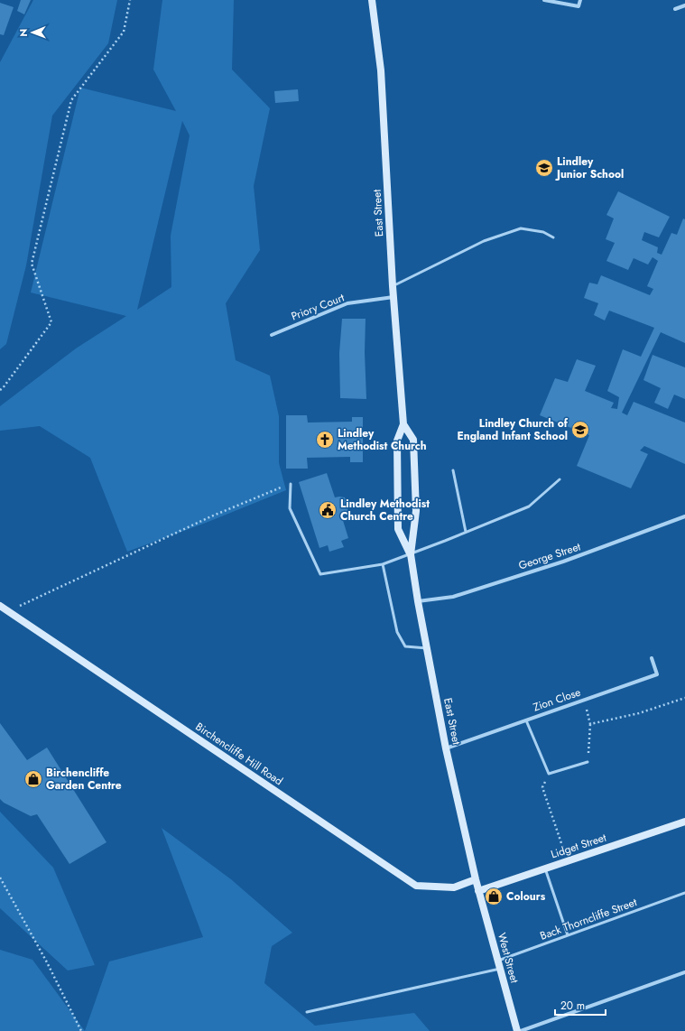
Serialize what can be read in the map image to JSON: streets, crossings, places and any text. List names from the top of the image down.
{
  "streets": {
    "street": [
      "East Street",
      "Priory Court",
      "George Street",
      "Zion Close",
      "Birchencliffe Hill Road",
      "Lidget Street",
      "West Street"
    ],
    "lane": ["Back Thorncliffe Street"]
  },
  "crossings": [
    ["East Street", "Priory Court"],
    ["East Street", "George Street"],
    ["East Street", "Zion Close"],
    ["East Street", "Birchencliffe Hill Road"],
    ["East Street", "Lidget Street"],
    ["East Street", "West Street"],
    ["Lidget Street", "West Street"],
    ["Back Thorncliffe Street", "West Street"]
  ],
  "places": {
    "school or university": ["Lindley Junior School", "Lindley Church of England Infant School"],
    "church": ["Lindley Methodist Church"],
    "public building": ["Lindley Methodist Church Centre"],
    "shop": ["Birchencliffe Garden Centre", "Colours"]
  },
  "scale_bar": "20 m",
  "north": "left"
}
